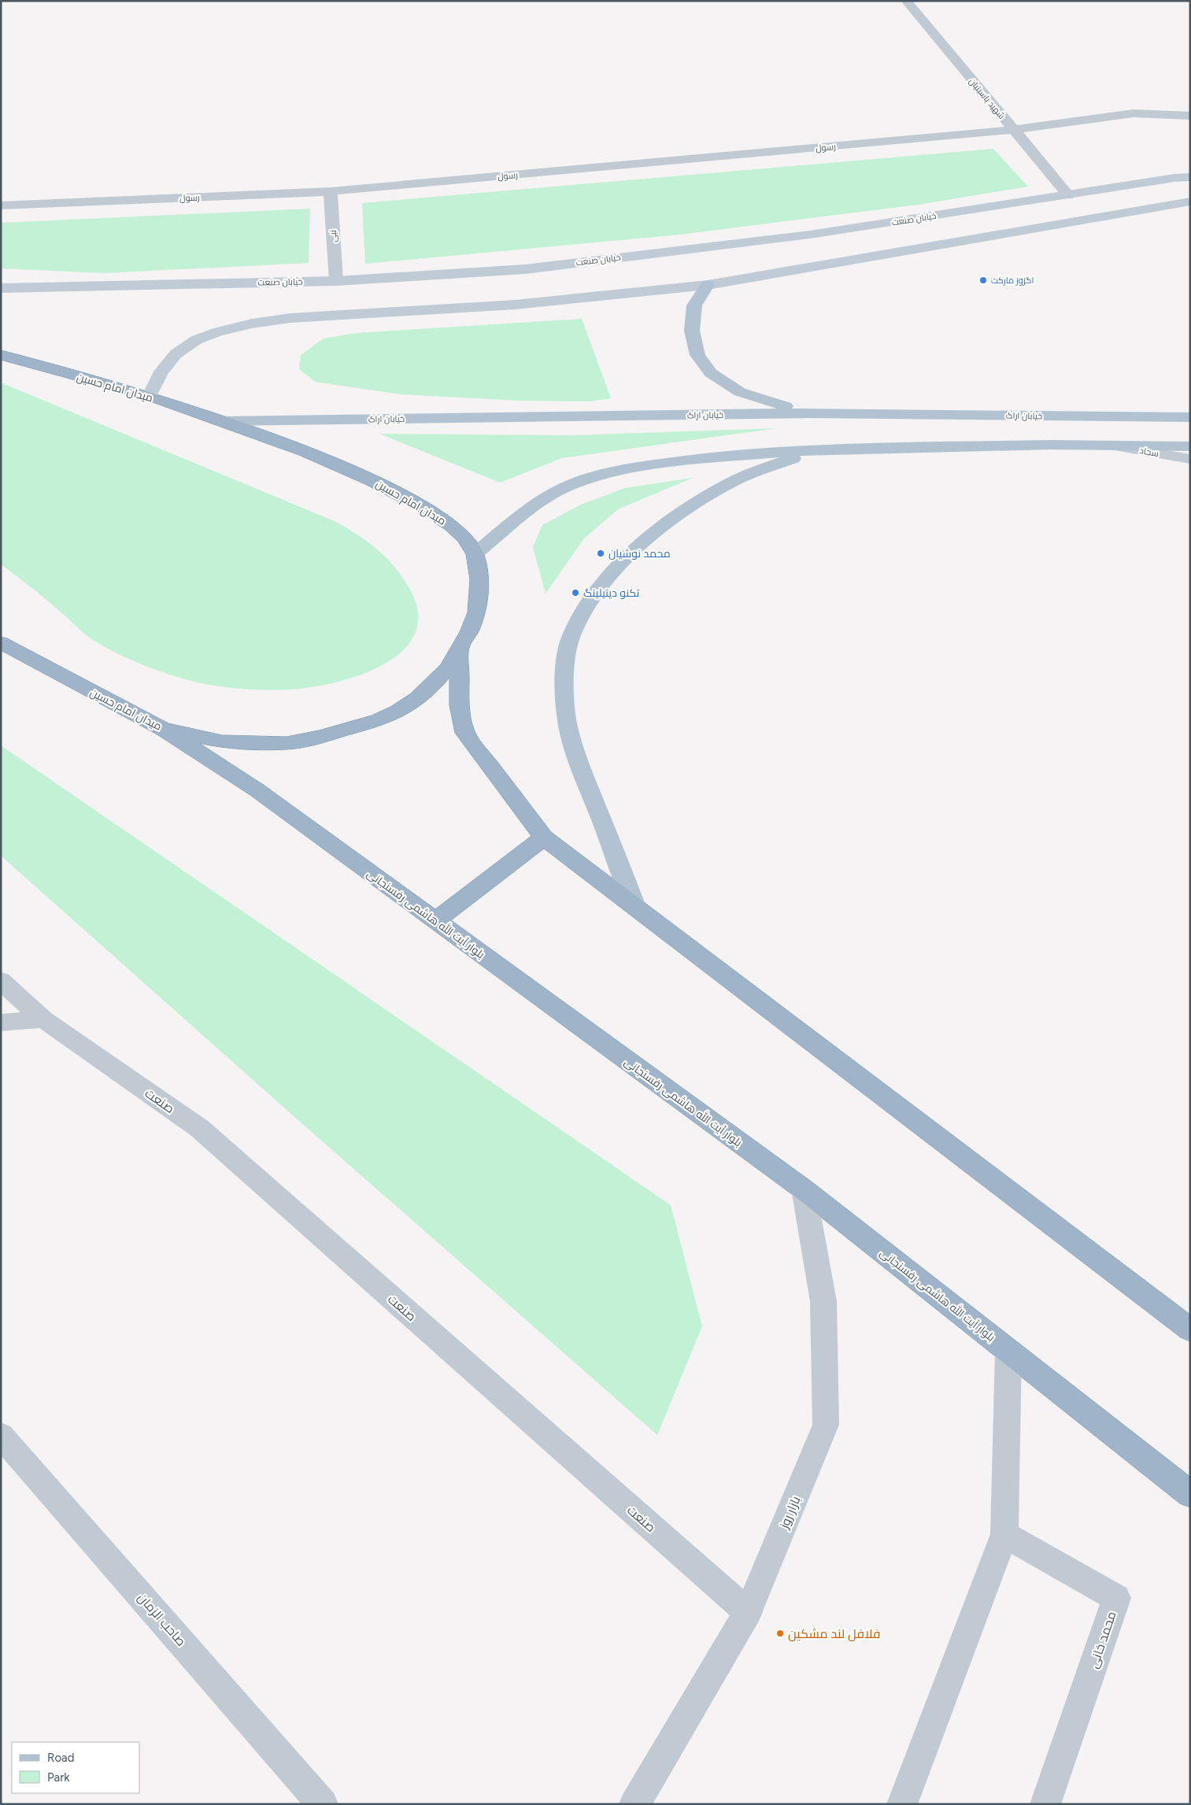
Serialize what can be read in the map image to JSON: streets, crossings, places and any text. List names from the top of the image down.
{
  "streets": {
    "highway": ["میدان امام حسین", "بلوار آیت الله هاشمی رفسنجانی"],
    "main road": ["خیابان صنعت", "خیابان اراک"],
    "street": [
      "شهید یاسینیان",
      "رسول",
      "نبی",
      "سجاد",
      "صنعت",
      "بازار روز",
      "صاحب الزمان",
      "محمد خانی"
    ]
  },
  "crossings": [
    ["شهید یاسینیان", "رسول"],
    ["شهید یاسینیان", "خیابان صنعت"],
    ["رسول", "نبی"],
    ["خیابان صنعت", "نبی"],
    ["میدان امام حسین", "خیابان اراک"],
    ["میدان امام حسین", "بلوار آیت الله هاشمی رفسنجانی"],
    ["بلوار آیت الله هاشمی رفسنجانی", "بازار روز"],
    ["صنعت", "بازار روز"]
  ],
  "places": [
    "اگزوز مارکت",
    "محمد نوشیان",
    "تکنو دیتیلینگ",
    "فلافل لند مشکین"
  ],
  "legend": ["Road", "Park"]
}
